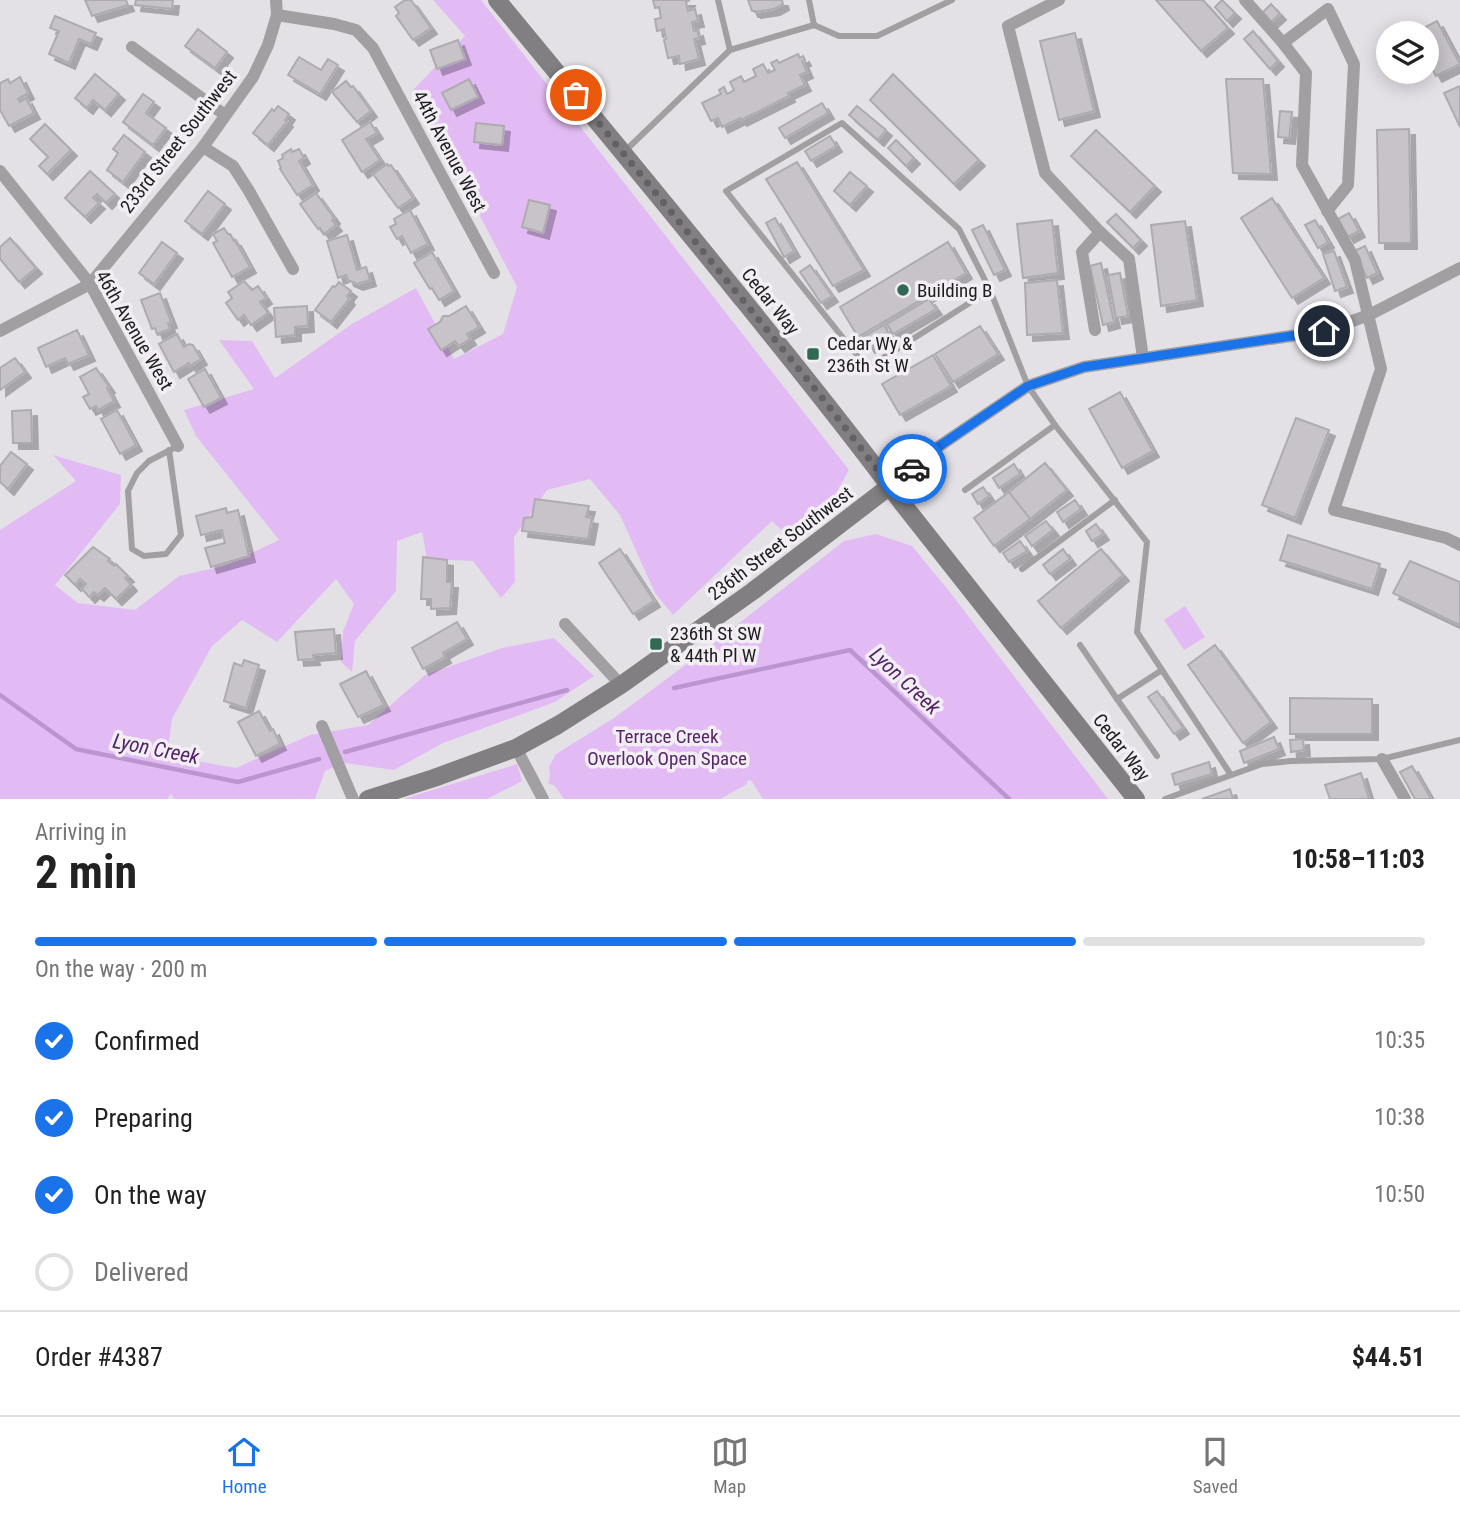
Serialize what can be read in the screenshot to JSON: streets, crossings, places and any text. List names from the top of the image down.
{
  "streets": {
    "main road": ["Cedar Way", "236th Street Southwest"],
    "street": ["233rd Street Southwest", "44th Avenue West", "46th Avenue West"]
  },
  "crossings": [
    ["233rd Street Southwest", "44th Avenue West"],
    ["233rd Street Southwest", "46th Avenue West"],
    ["Cedar Way", "236th Street Southwest"]
  ],
  "water": ["Lyon Creek"],
  "parks": ["Terrace Creek Overlook Open Space"],
  "places": {
    "other": ["Building B"],
    "transit": ["Cedar Wy & 236th St W", "236th St SW & 44th Pl W"]
  },
  "page": {
    "heading": ["2 min", "Arriving in", "10:58–11:03"],
    "panel": ["Order #4387", "$44.51"],
    "bar": "On the way · 200 m",
    "list": [
      ["Confirmed", "10:35"],
      ["Preparing", "10:38"],
      ["On the way", "10:50"],
      "Delivered"
    ],
    "tabs": ["Home", "Map", "Saved"]
  }
}
